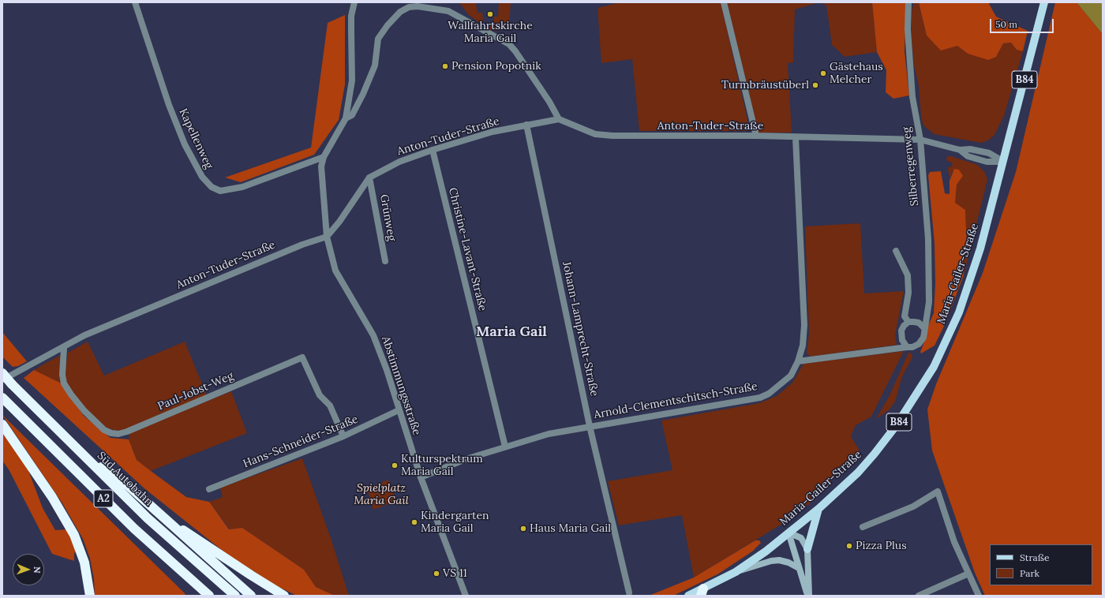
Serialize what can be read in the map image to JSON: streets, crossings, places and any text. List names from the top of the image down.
{
  "streets": {
    "highway": ["Süd Autobahn", "A2"],
    "main road": ["B84", "Maria-Gailer-Straße"],
    "street": [
      "Anton-Tuder-Straße",
      "Kapellenweg",
      "Silberregenweg",
      "Grünweg",
      "Christine-Lavant-Straße",
      "Johann-Lamprecht-Straße",
      "Abstimmungsstraße",
      "Paul-Jobst-Weg",
      "Arnold-Clementschitsch-Straße",
      "Hans-Schneider-Straße"
    ]
  },
  "crossings": [
    ["Anton-Tuder-Straße", "Silberregenweg"],
    ["Anton-Tuder-Straße", "Grünweg"],
    ["Anton-Tuder-Straße", "Christine-Lavant-Straße"],
    ["Anton-Tuder-Straße", "Maria-Gailer-Straße"],
    ["Anton-Tuder-Straße", "Johann-Lamprecht-Straße"],
    ["Anton-Tuder-Straße", "Abstimmungsstraße"],
    ["Anton-Tuder-Straße", "Paul-Jobst-Weg"],
    ["Anton-Tuder-Straße", "Arnold-Clementschitsch-Straße"],
    ["Kapellenweg", "Abstimmungsstraße"],
    ["Silberregenweg", "Arnold-Clementschitsch-Straße"],
    ["Christine-Lavant-Straße", "Arnold-Clementschitsch-Straße"],
    ["Johann-Lamprecht-Straße", "Arnold-Clementschitsch-Straße"],
    ["Abstimmungsstraße", "Arnold-Clementschitsch-Straße"],
    ["Abstimmungsstraße", "Hans-Schneider-Straße"],
    ["Paul-Jobst-Weg", "Hans-Schneider-Straße"]
  ],
  "districts": ["Maria Gail"],
  "parks": ["Spielplatz Maria Gail"],
  "places": [
    "Wallfahrtskirche Maria Gail",
    "Pension Popotnik",
    "Gästehaus Melcher",
    "Turmbräustüberl",
    "Kulturspektrum Maria Gail",
    "Kindergarten Maria Gail",
    "Haus Maria Gail",
    "Pizza Plus",
    "VS 11"
  ],
  "legend": ["Straße", "Park"],
  "scale_bar": "50 m",
  "north": "right"
}
